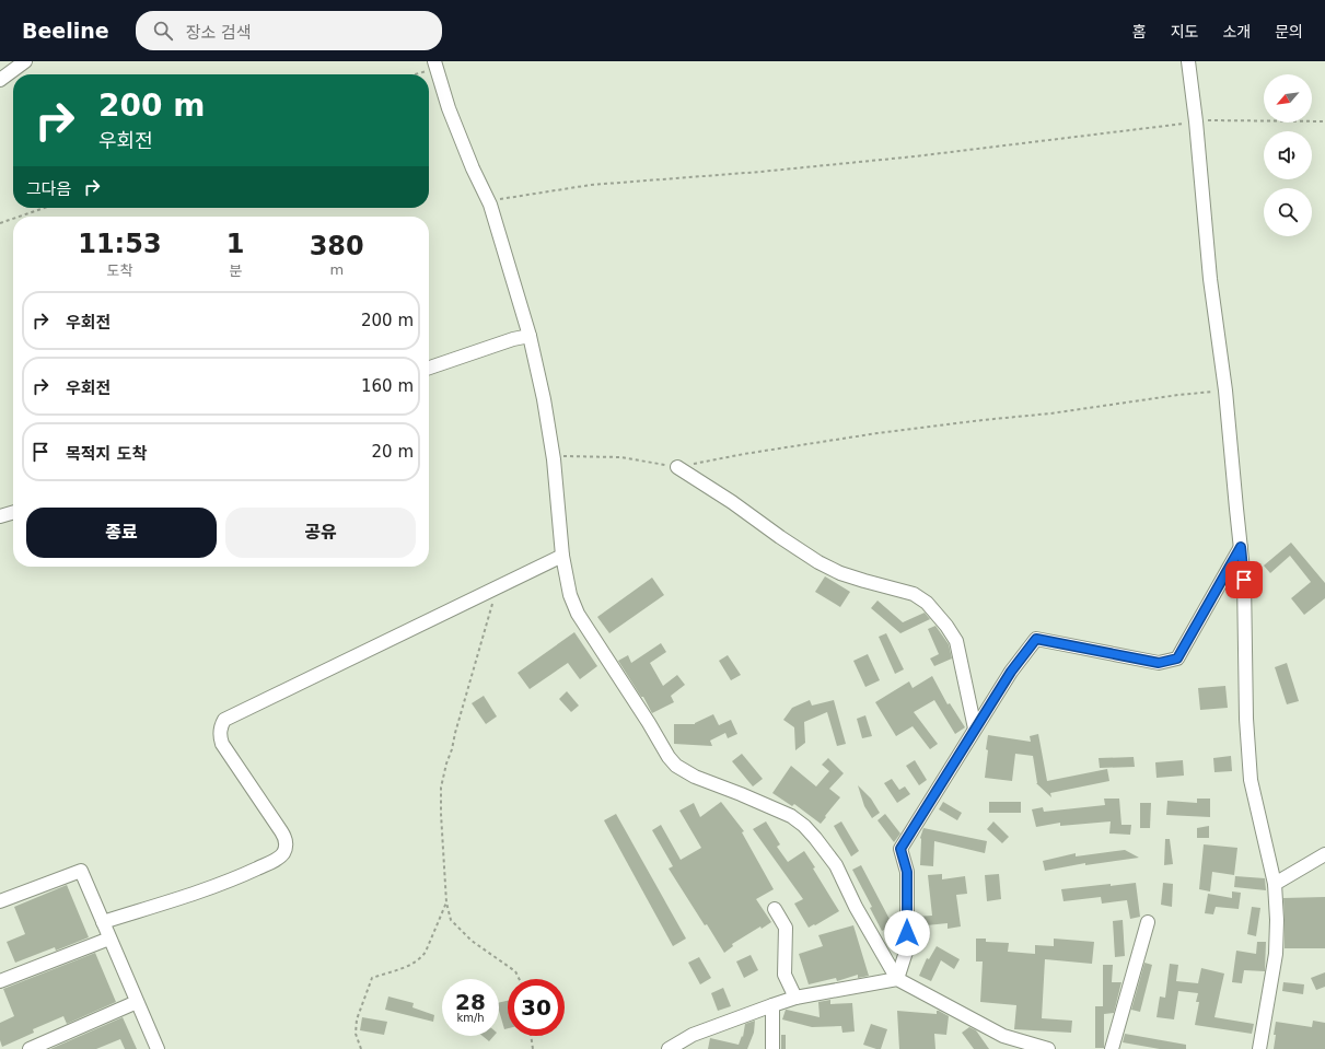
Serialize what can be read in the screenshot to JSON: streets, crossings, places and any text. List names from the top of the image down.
{
  "north": "bottom left",
  "page": {
    "header": "Beeline",
    "search": "장소 검색",
    "nav": [
      "홈",
      "지도",
      "소개",
      "문의"
    ],
    "turn": ["200 m", "우회전"],
    "then": "그다음",
    "eta": [
      "11:53",
      "도착",
      "1",
      "분",
      "380",
      "m"
    ],
    "list": [
      {
        "name": "우회전",
        "value": "200 m"
      },
      {
        "name": "우회전",
        "value": "160 m"
      },
      {
        "name": "목적지 도착",
        "value": "20 m"
      }
    ],
    "buttons": ["종료", "공유"],
    "speed": "28 km/h",
    "limit": "30"
  }
}
